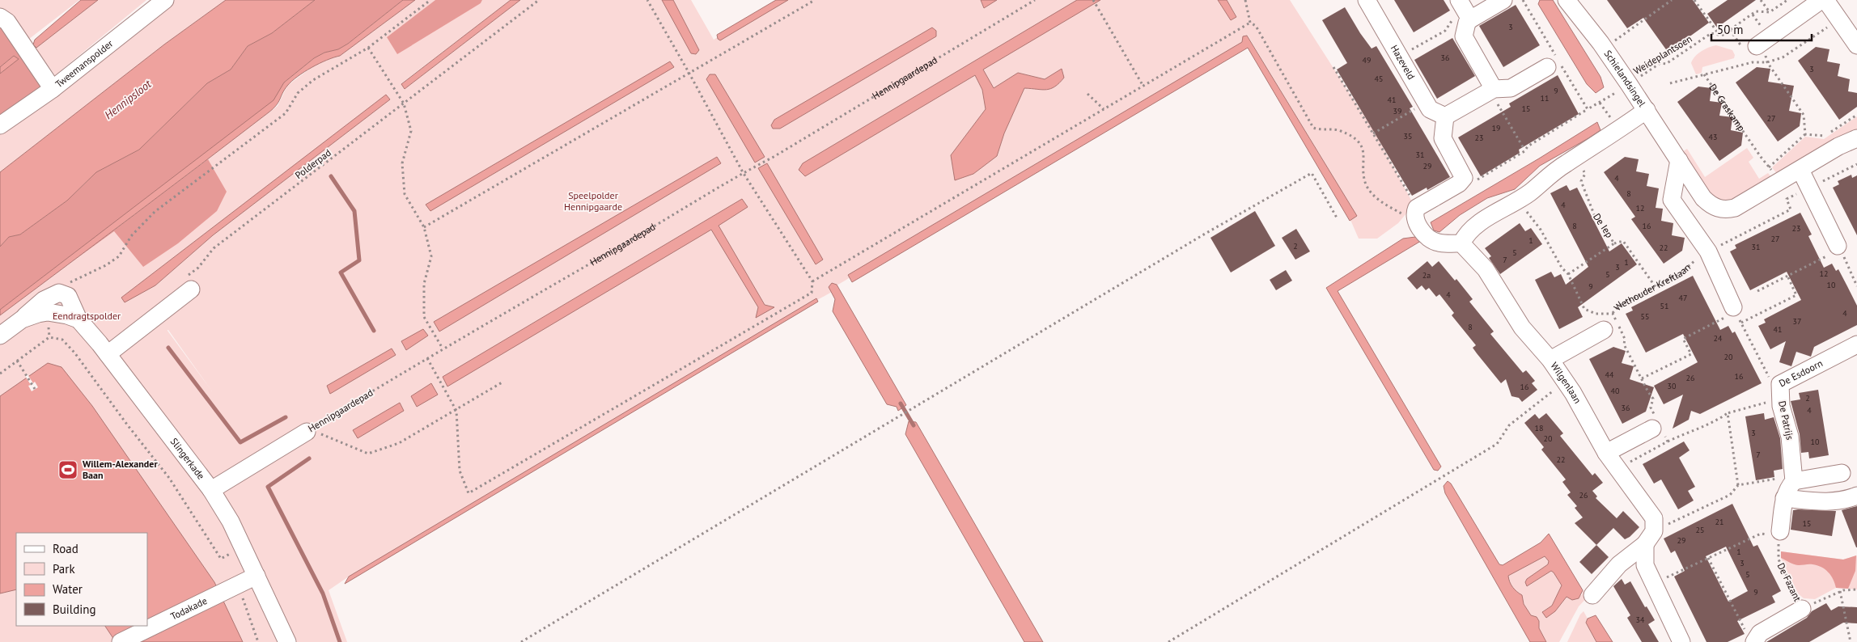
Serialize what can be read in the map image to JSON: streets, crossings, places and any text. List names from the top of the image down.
{
  "streets": {
    "street": [
      "Hazeveld",
      "Tweemanspolder",
      "Hennipgaardepad",
      "Schielandsingel",
      "De Esdoorn",
      "Wilgenlaan",
      "De Patrijs",
      "Slingerkade",
      "De Fazant",
      "Todakade"
    ],
    "path": [
      "Weideplantsoen",
      "De Graskamp",
      "Polderpad",
      "De Iep",
      "Wethouder Kreftlaan"
    ]
  },
  "crossings": [
    ["Weideplantsoen", "Schielandsingel"],
    ["Hennipgaardepad", "Slingerkade"],
    ["De Esdoorn", "De Patrijs"],
    ["Slingerkade", "Todakade"]
  ],
  "water": ["Hennipsloot"],
  "parks": ["Speelpolder Hennipgaarde", "Eendragtspolder"],
  "places": {
    "sports": ["Willem-Alexander Baan"]
  },
  "house_numbers": [
    "3",
    "36",
    "49",
    "3",
    "45",
    "9",
    "11",
    "41",
    "15",
    "39",
    "27",
    "19",
    "35",
    "43",
    "23",
    "31",
    "29",
    "4",
    "8",
    "4",
    "12",
    "8",
    "16",
    "23",
    "27",
    "1",
    "2",
    "31",
    "22",
    "5",
    "7",
    "1",
    "3",
    "12",
    "5",
    "2a",
    "10",
    "9",
    "4",
    "47",
    "51",
    "4",
    "55",
    "37",
    "8",
    "41",
    "24",
    "20",
    "44",
    "16",
    "26",
    "30",
    "16",
    "40",
    "2",
    "36",
    "4",
    "18",
    "3",
    "20",
    "10",
    "7",
    "22",
    "26",
    "21",
    "15",
    "25",
    "29",
    "1",
    "3",
    "5",
    "9",
    "34"
  ],
  "legend": [
    "Road",
    "Park",
    "Water",
    "Building"
  ],
  "scale_bar": "50 m"
}
